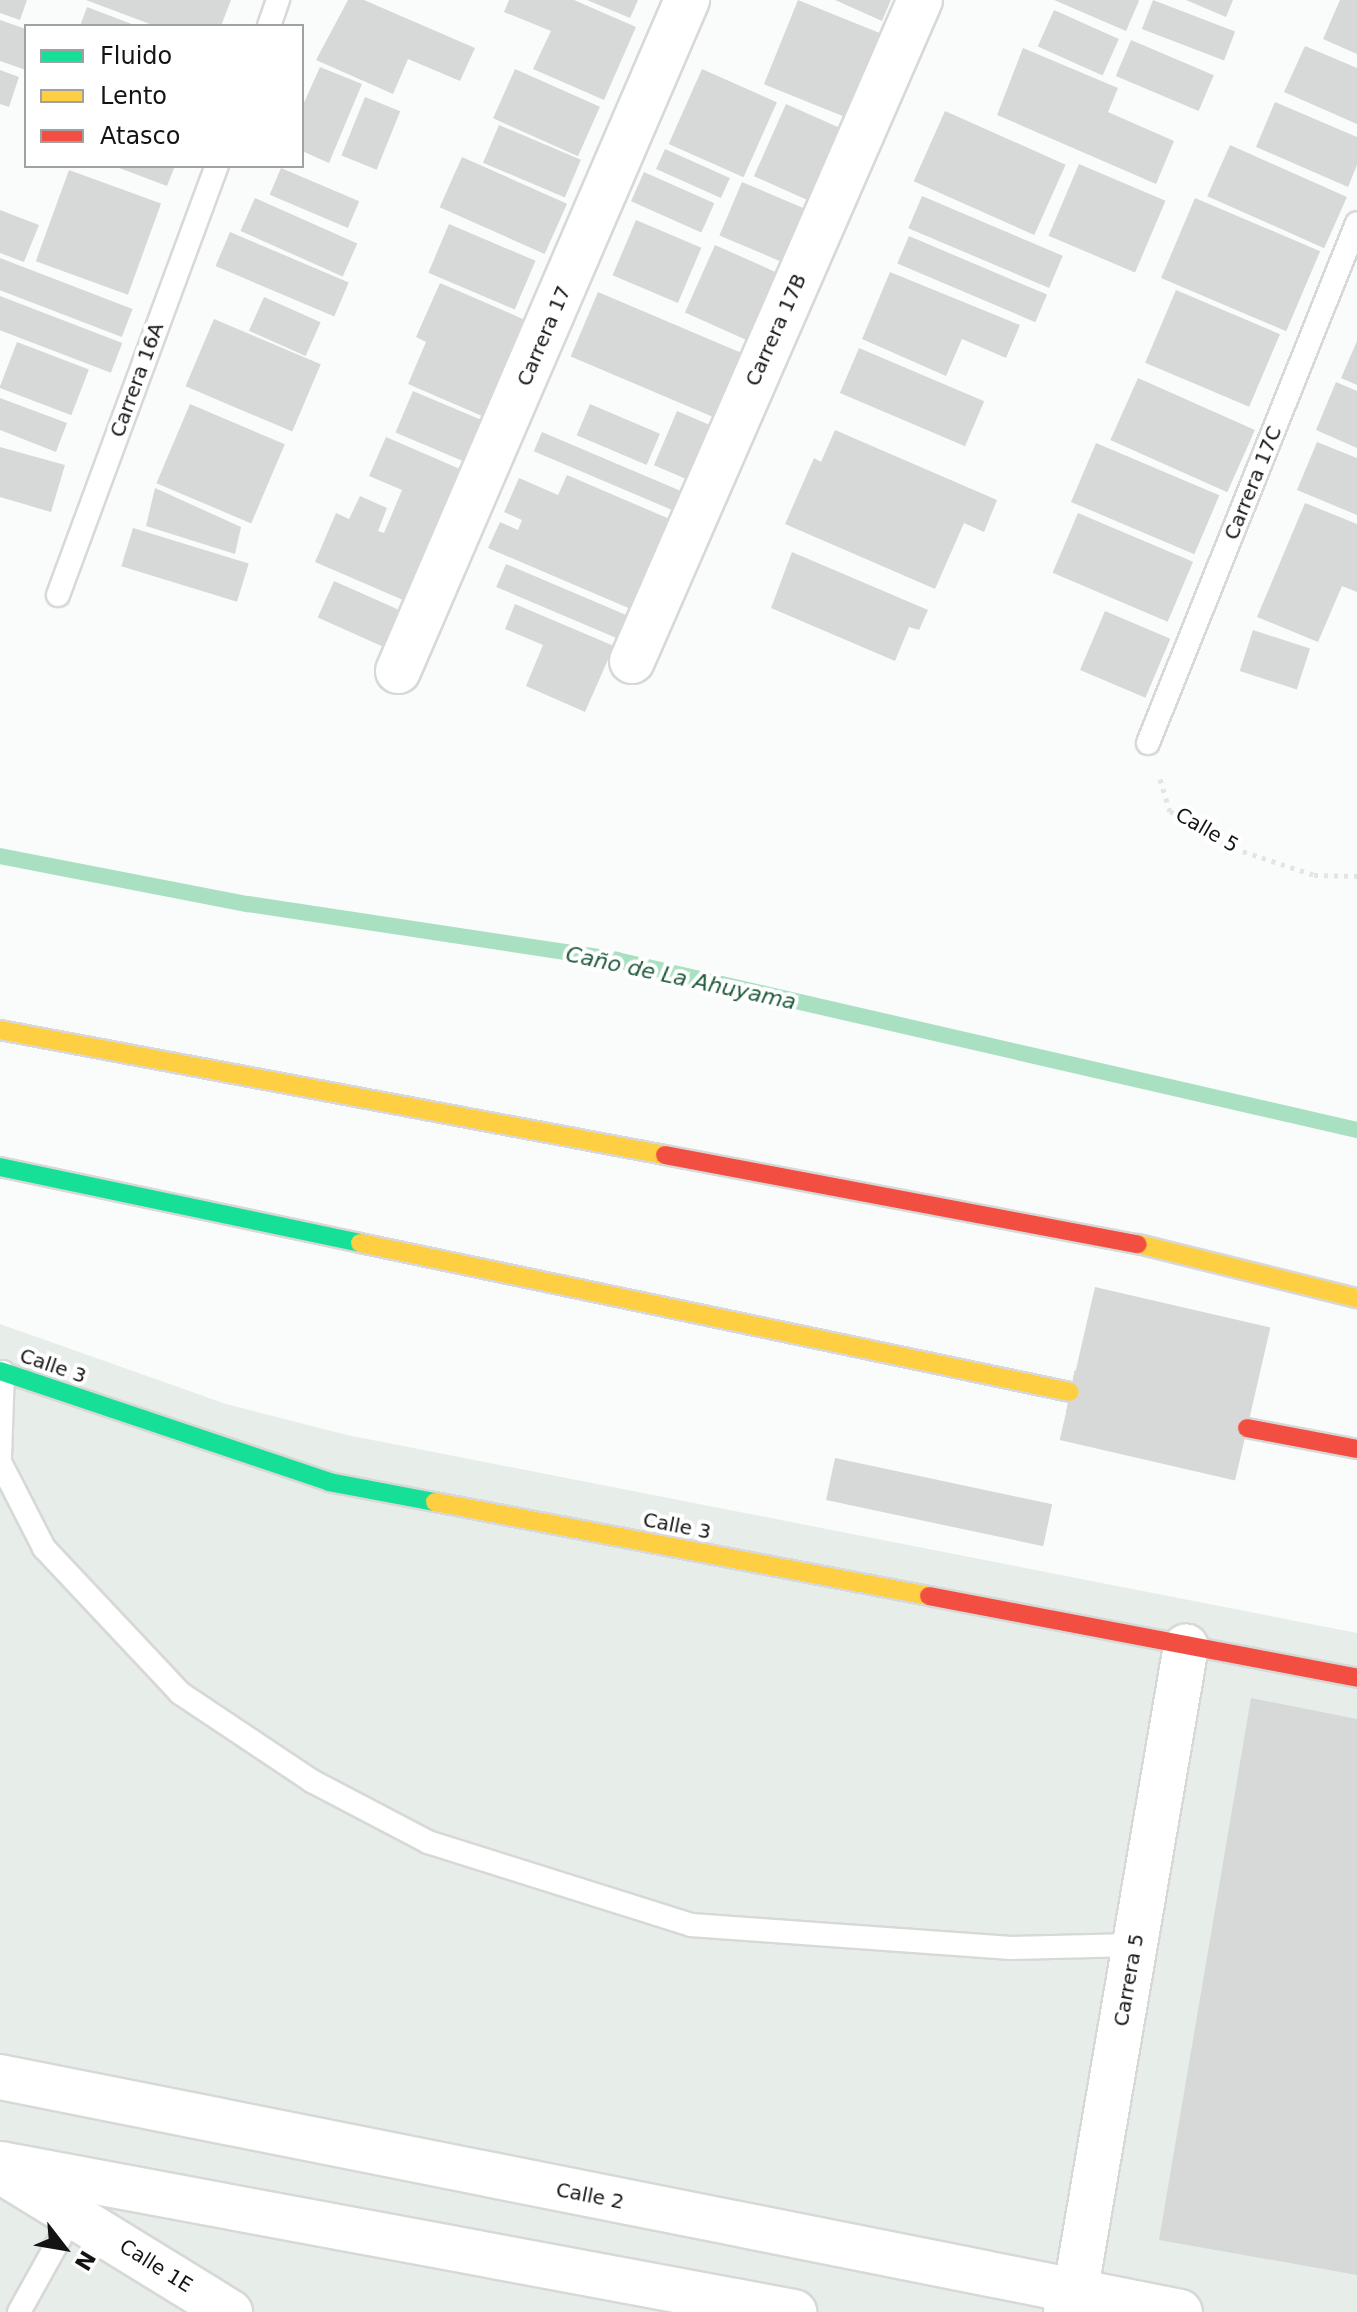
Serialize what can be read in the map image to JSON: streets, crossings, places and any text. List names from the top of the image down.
{
  "streets": {
    "main road": ["Calle 3"],
    "street": [
      "Carrera 17B",
      "Carrera 17",
      "Carrera 5",
      "Calle 2",
      "Calle 1E"
    ],
    "lane": ["Carrera 16A", "Carrera 17C"],
    "path": ["Calle 5"]
  },
  "crossings": [
    ["Carrera 17C", "Calle 5"],
    ["Calle 3", "Carrera 5"],
    ["Carrera 5", "Calle 2"]
  ],
  "water": ["Caño de La Ahuyama"],
  "legend": ["Fluido", "Lento", "Atasco"],
  "north": "bottom right"
}
